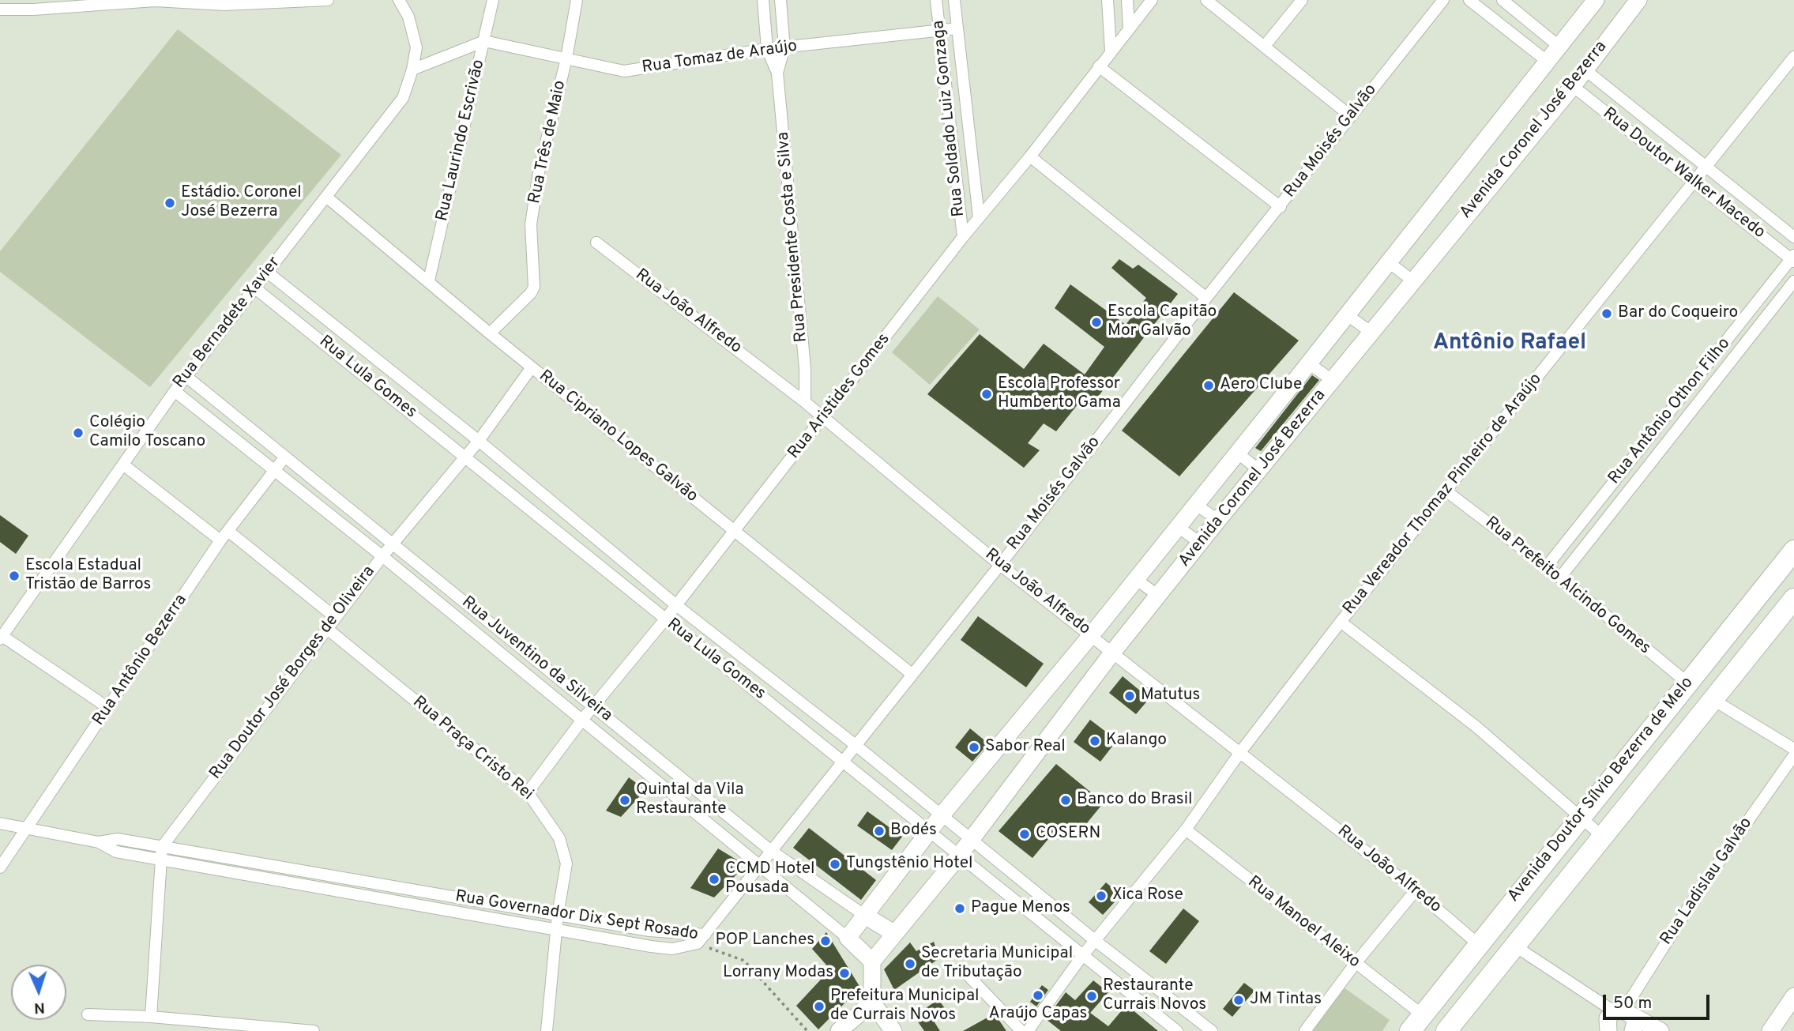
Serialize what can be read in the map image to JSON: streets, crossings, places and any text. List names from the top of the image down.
{
  "streets": {
    "highway": ["Avenida Doutor Sílvio Bezerra de Melo"],
    "street": [
      "Rua Tomaz de Araújo",
      "Rua Soldado Luiz Gonzaga",
      "Avenida Coronel José Bezerra",
      "Rua Laurindo Escrivão",
      "Rua Moisés Galvão",
      "Rua Três de Maio",
      "Rua Doutor Walker Macedo",
      "Rua Presidente Costa e Silva",
      "Rua João Alfredo",
      "Rua Bernadete Xavier",
      "Rua Lula Gomes",
      "Rua Aristides Gomes",
      "Rua Antônio Othon Filho",
      "Rua Cipriano Lopes Galvão",
      "Rua Vereador Thomaz Pinheiro de Araújo",
      "Rua Prefeito Alcindo Gomes",
      "Rua Juventino da Silveira",
      "Rua Antônio Bezerra",
      "Rua Doutor José Borges de Oliveira",
      "Rua Praça Cristo Rei",
      "Rua Ladislau Galvão",
      "Rua Governador Dix Sept Rosado",
      "Rua Manoel Aleixo"
    ]
  },
  "crossings": [
    ["Rua Tomaz de Araújo", "Rua Soldado Luiz Gonzaga"],
    ["Rua Tomaz de Araújo", "Rua Laurindo Escrivão"],
    ["Rua Tomaz de Araújo", "Rua Três de Maio"],
    ["Rua Tomaz de Araújo", "Rua Presidente Costa e Silva"],
    ["Rua Soldado Luiz Gonzaga", "Rua Aristides Gomes"],
    ["Avenida Coronel José Bezerra", "Rua Doutor Walker Macedo"],
    ["Avenida Coronel José Bezerra", "Rua João Alfredo"],
    ["Avenida Coronel José Bezerra", "Rua Lula Gomes"],
    ["Avenida Coronel José Bezerra", "Rua Juventino da Silveira"],
    ["Rua Laurindo Escrivão", "Rua Cipriano Lopes Galvão"],
    ["Rua Moisés Galvão", "Rua João Alfredo"],
    ["Rua Moisés Galvão", "Rua Lula Gomes"],
    ["Rua Moisés Galvão", "Rua Cipriano Lopes Galvão"],
    ["Rua Moisés Galvão", "Rua Juventino da Silveira"],
    ["Rua Moisés Galvão", "Rua Governador Dix Sept Rosado"],
    ["Rua Três de Maio", "Rua Cipriano Lopes Galvão"],
    ["Rua Doutor Walker Macedo", "Rua Antônio Othon Filho"],
    ["Rua Doutor Walker Macedo", "Rua Vereador Thomaz Pinheiro de Araújo"],
    ["Rua Presidente Costa e Silva", "Rua João Alfredo"],
    ["Rua João Alfredo", "Rua Aristides Gomes"],
    ["Rua João Alfredo", "Rua Vereador Thomaz Pinheiro de Araújo"],
    ["Rua João Alfredo", "Avenida Doutor Sílvio Bezerra de Melo"],
    ["Rua Bernadete Xavier", "Rua Lula Gomes"],
    ["Rua Bernadete Xavier", "Rua Cipriano Lopes Galvão"],
    ["Rua Bernadete Xavier", "Rua Juventino da Silveira"],
    ["Rua Lula Gomes", "Rua Aristides Gomes"],
    ["Rua Lula Gomes", "Rua Vereador Thomaz Pinheiro de Araújo"],
    ["Rua Lula Gomes", "Rua Doutor José Borges de Oliveira"],
    ["Rua Aristides Gomes", "Rua Cipriano Lopes Galvão"],
    ["Rua Aristides Gomes", "Rua Juventino da Silveira"],
    ["Rua Aristides Gomes", "Rua Praça Cristo Rei"],
    ["Rua Antônio Othon Filho", "Rua Prefeito Alcindo Gomes"],
    ["Rua Cipriano Lopes Galvão", "Rua Doutor José Borges de Oliveira"],
    ["Rua Vereador Thomaz Pinheiro de Araújo", "Rua Prefeito Alcindo Gomes"],
    ["Rua Vereador Thomaz Pinheiro de Araújo", "Rua Manoel Aleixo"],
    ["Rua Prefeito Alcindo Gomes", "Avenida Doutor Sílvio Bezerra de Melo"],
    ["Rua Juventino da Silveira", "Rua Antônio Bezerra"],
    ["Rua Juventino da Silveira", "Rua Doutor José Borges de Oliveira"],
    ["Rua Antônio Bezerra", "Rua Governador Dix Sept Rosado"],
    ["Rua Doutor José Borges de Oliveira", "Rua Praça Cristo Rei"],
    ["Rua Doutor José Borges de Oliveira", "Rua Governador Dix Sept Rosado"],
    ["Rua Praça Cristo Rei", "Rua Governador Dix Sept Rosado"],
    ["Avenida Doutor Sílvio Bezerra de Melo", "Rua Manoel Aleixo"]
  ],
  "districts": ["Antônio Rafael"],
  "places": [
    "Estádio. Coronel José Bezerra",
    "Bar do Coqueiro",
    "Escola Capitão Mor Galvão",
    "Aero Clube",
    "Escola Professor Humberto Gama",
    "Colégio Camilo Toscano",
    "Escola Estadual Tristão de Barros",
    "Matutus",
    "Kalango",
    "Sabor Real",
    "Quintal da Vila Restaurante",
    "Banco do Brasil",
    "Bode´s",
    "COSERN",
    "Tungstênio Hotel",
    "CCMD Hotel Pousada",
    "Xica Rose",
    "Pague Menos",
    "POP Lanches",
    "Secretaria Municipal de Tributação",
    "Lorrany Modas",
    "Araújo Capas",
    "Restaurante Currais Novos",
    "JM Tintas",
    "Prefeitura Municipal de Currais Novos"
  ],
  "scale_bar": "50 m",
  "north": "bottom"
}
